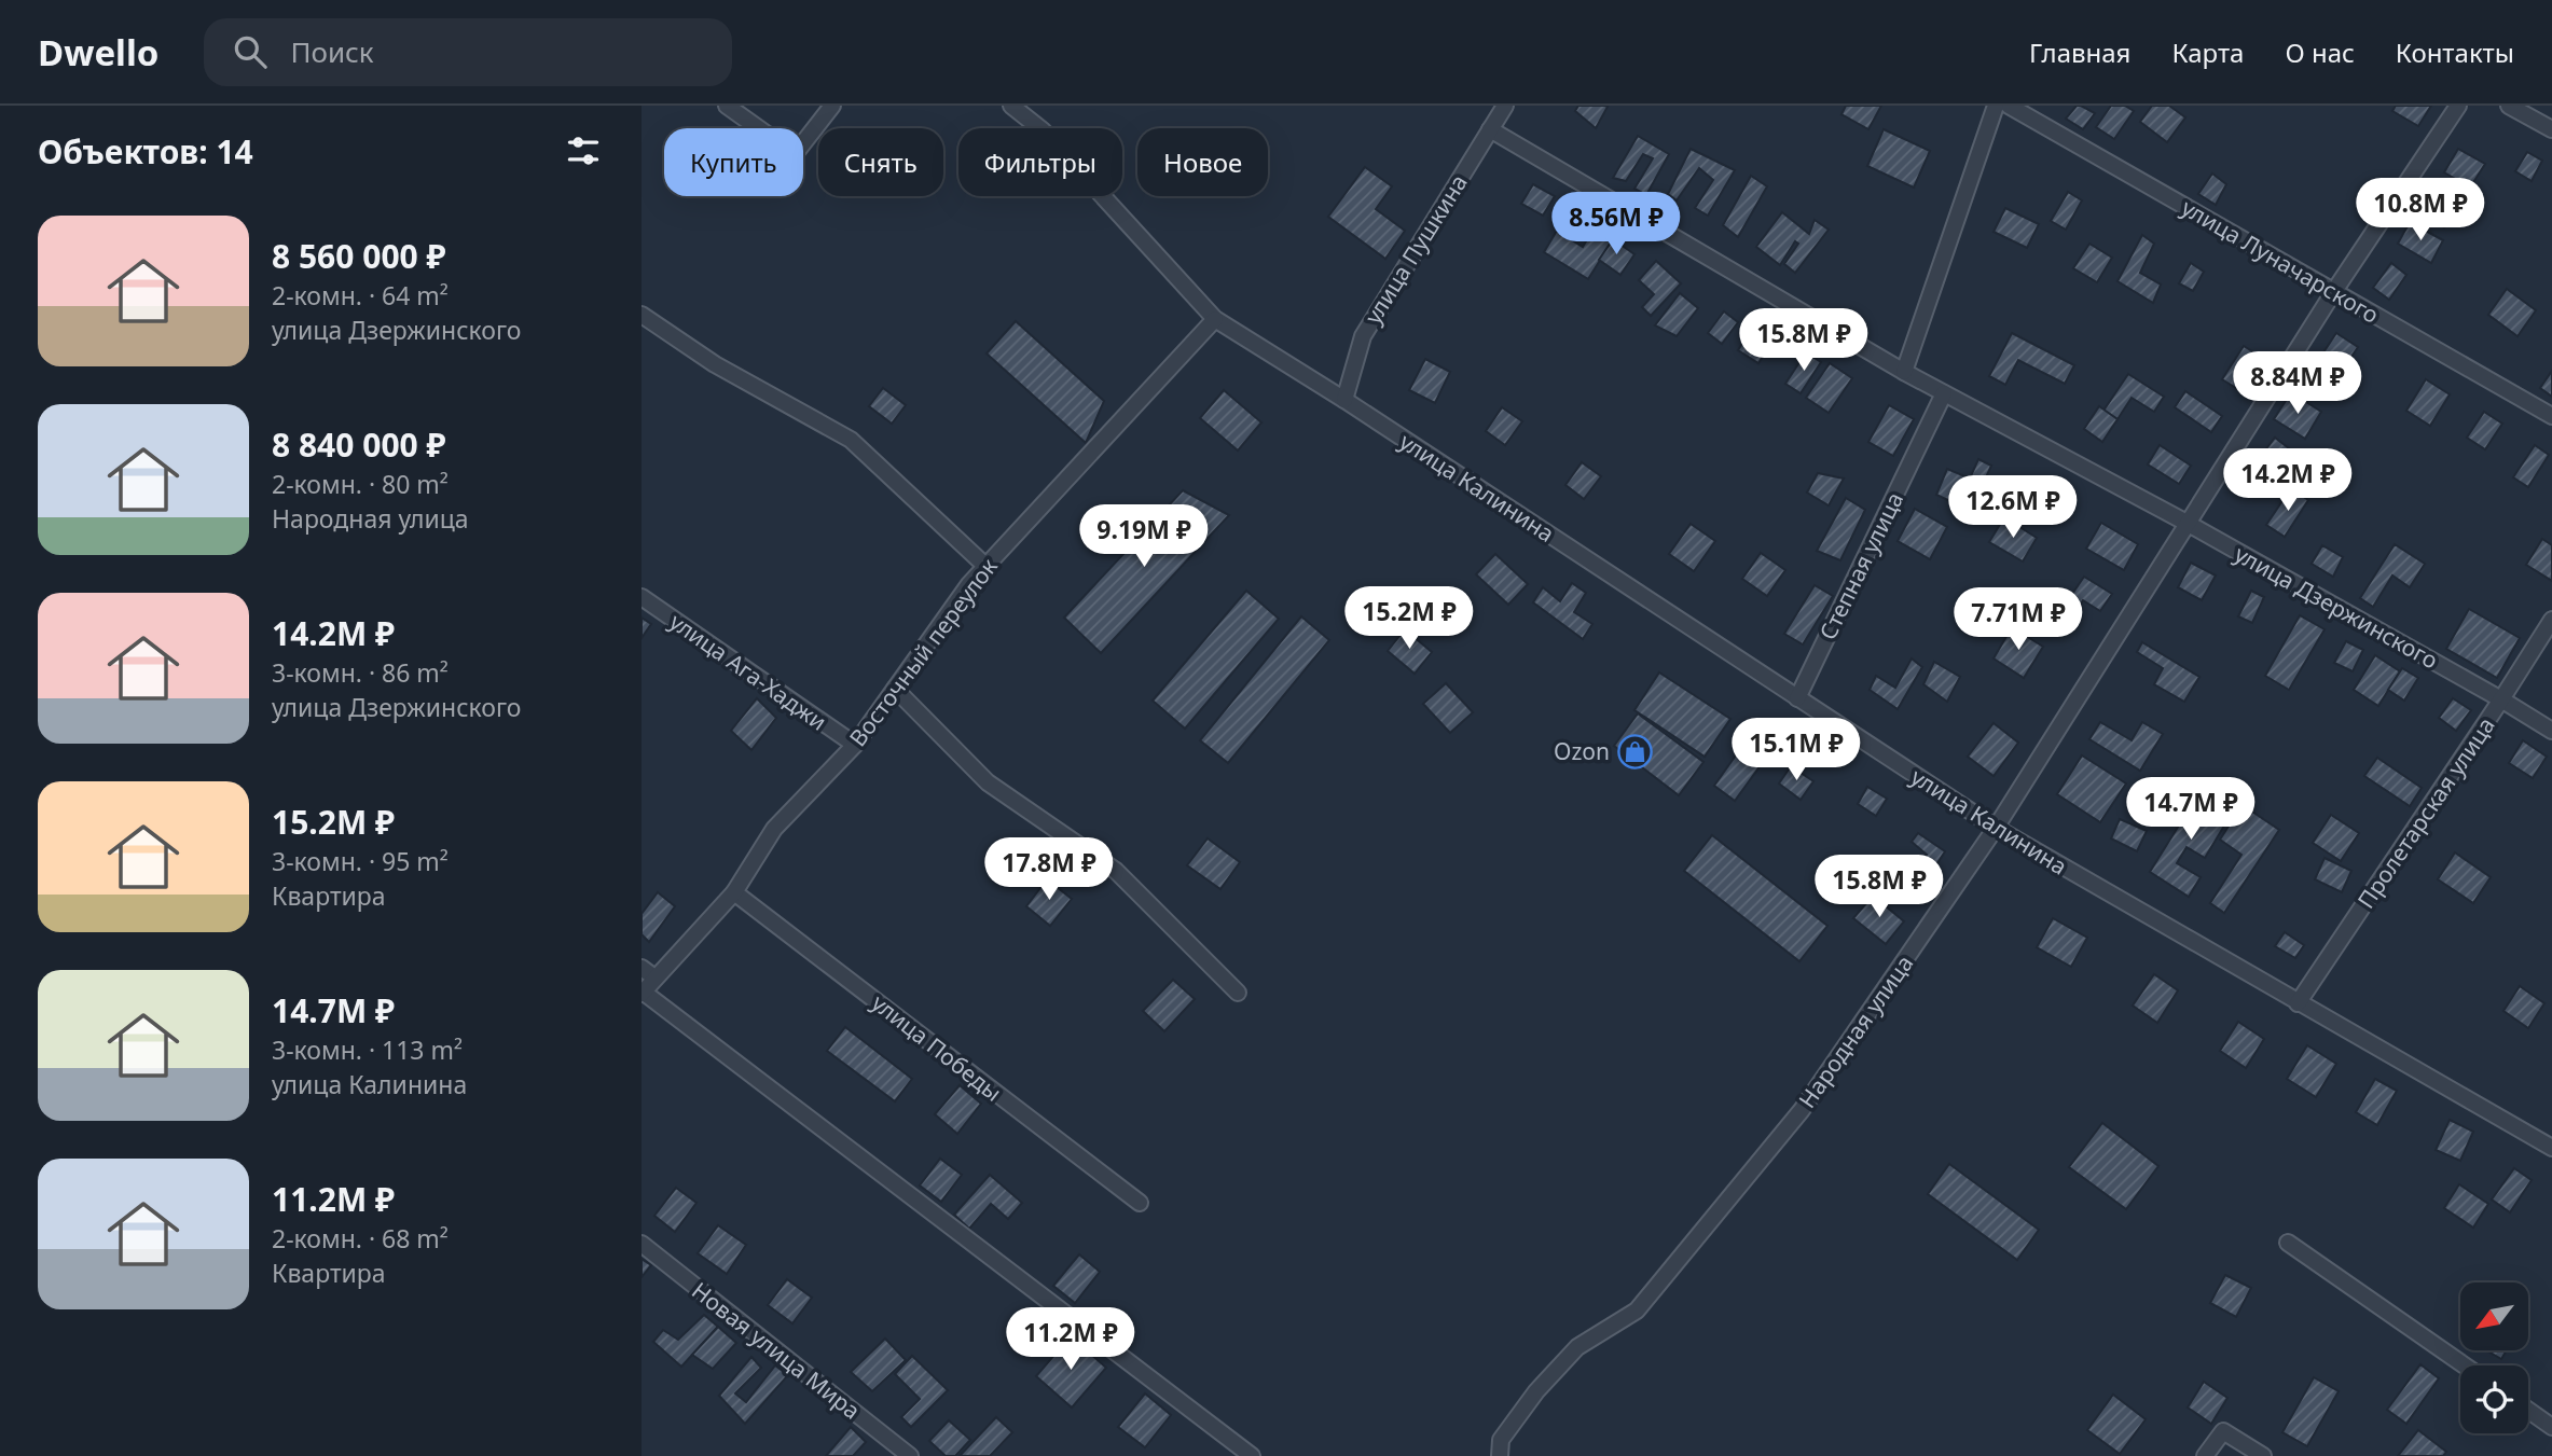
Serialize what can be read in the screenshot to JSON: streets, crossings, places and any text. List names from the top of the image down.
{
  "streets": {
    "street": [
      "улица Пушкина",
      "улица Луначарского",
      "улица Калинина",
      "Степная улица",
      "улица Дзержинского",
      "Восточный переулок",
      "улица Ага-Хаджи",
      "Пролетарская улица",
      "Народная улица",
      "улица Победы",
      "Новая улица Мира"
    ]
  },
  "crossings": [
    ["улица Пушкина", "улица Калинина"],
    ["улица Пушкина", "улица Дзержинского"],
    ["улица Луначарского", "Народная улица"],
    ["улица Калинина", "Степная улица"],
    ["улица Калинина", "Восточный переулок"],
    ["улица Калинина", "Пролетарская улица"],
    ["улица Калинина", "Народная улица"],
    ["Степная улица", "улица Дзержинского"],
    ["улица Дзержинского", "Пролетарская улица"],
    ["улица Дзержинского", "Народная улица"],
    ["Восточный переулок", "улица Ага-Хаджи"],
    ["Восточный переулок", "улица Победы"]
  ],
  "places": {
    "shop": ["Ozon"]
  },
  "north": "bottom left",
  "page": {
    "header": "Dwello",
    "search": "Поиск",
    "nav": [
      "Главная",
      "Карта",
      "О нас",
      "Контакты"
    ],
    "heading": "Объектов: 14",
    "chip": [
      "Купить",
      "Снять",
      "Фильтры",
      "Новое"
    ],
    "price": [
      "10.8M ₽",
      "8.56M ₽",
      "15.8M ₽",
      "8.84M ₽",
      "14.2M ₽",
      "12.6M ₽",
      "9.19M ₽",
      "15.2M ₽",
      "7.71M ₽",
      "15.1M ₽",
      "14.7M ₽",
      "17.8M ₽",
      "15.8M ₽",
      "11.2M ₽"
    ],
    "list": [
      {
        "name": "8 560 000 ₽",
        "note": "2-комн. · 64 m² · улица Дзержинского"
      },
      {
        "name": "8 840 000 ₽",
        "note": "2-комн. · 80 m² · Народная улица"
      },
      {
        "name": "14.2M ₽",
        "note": "3-комн. · 86 m² · улица Дзержинского"
      },
      {
        "name": "15.2M ₽",
        "note": "3-комн. · 95 m² · Квартира"
      },
      {
        "name": "14.7M ₽",
        "note": "3-комн. · 113 m² · улица Калинина"
      },
      {
        "name": "11.2M ₽",
        "note": "2-комн. · 68 m² · Квартира"
      }
    ]
  }
}
